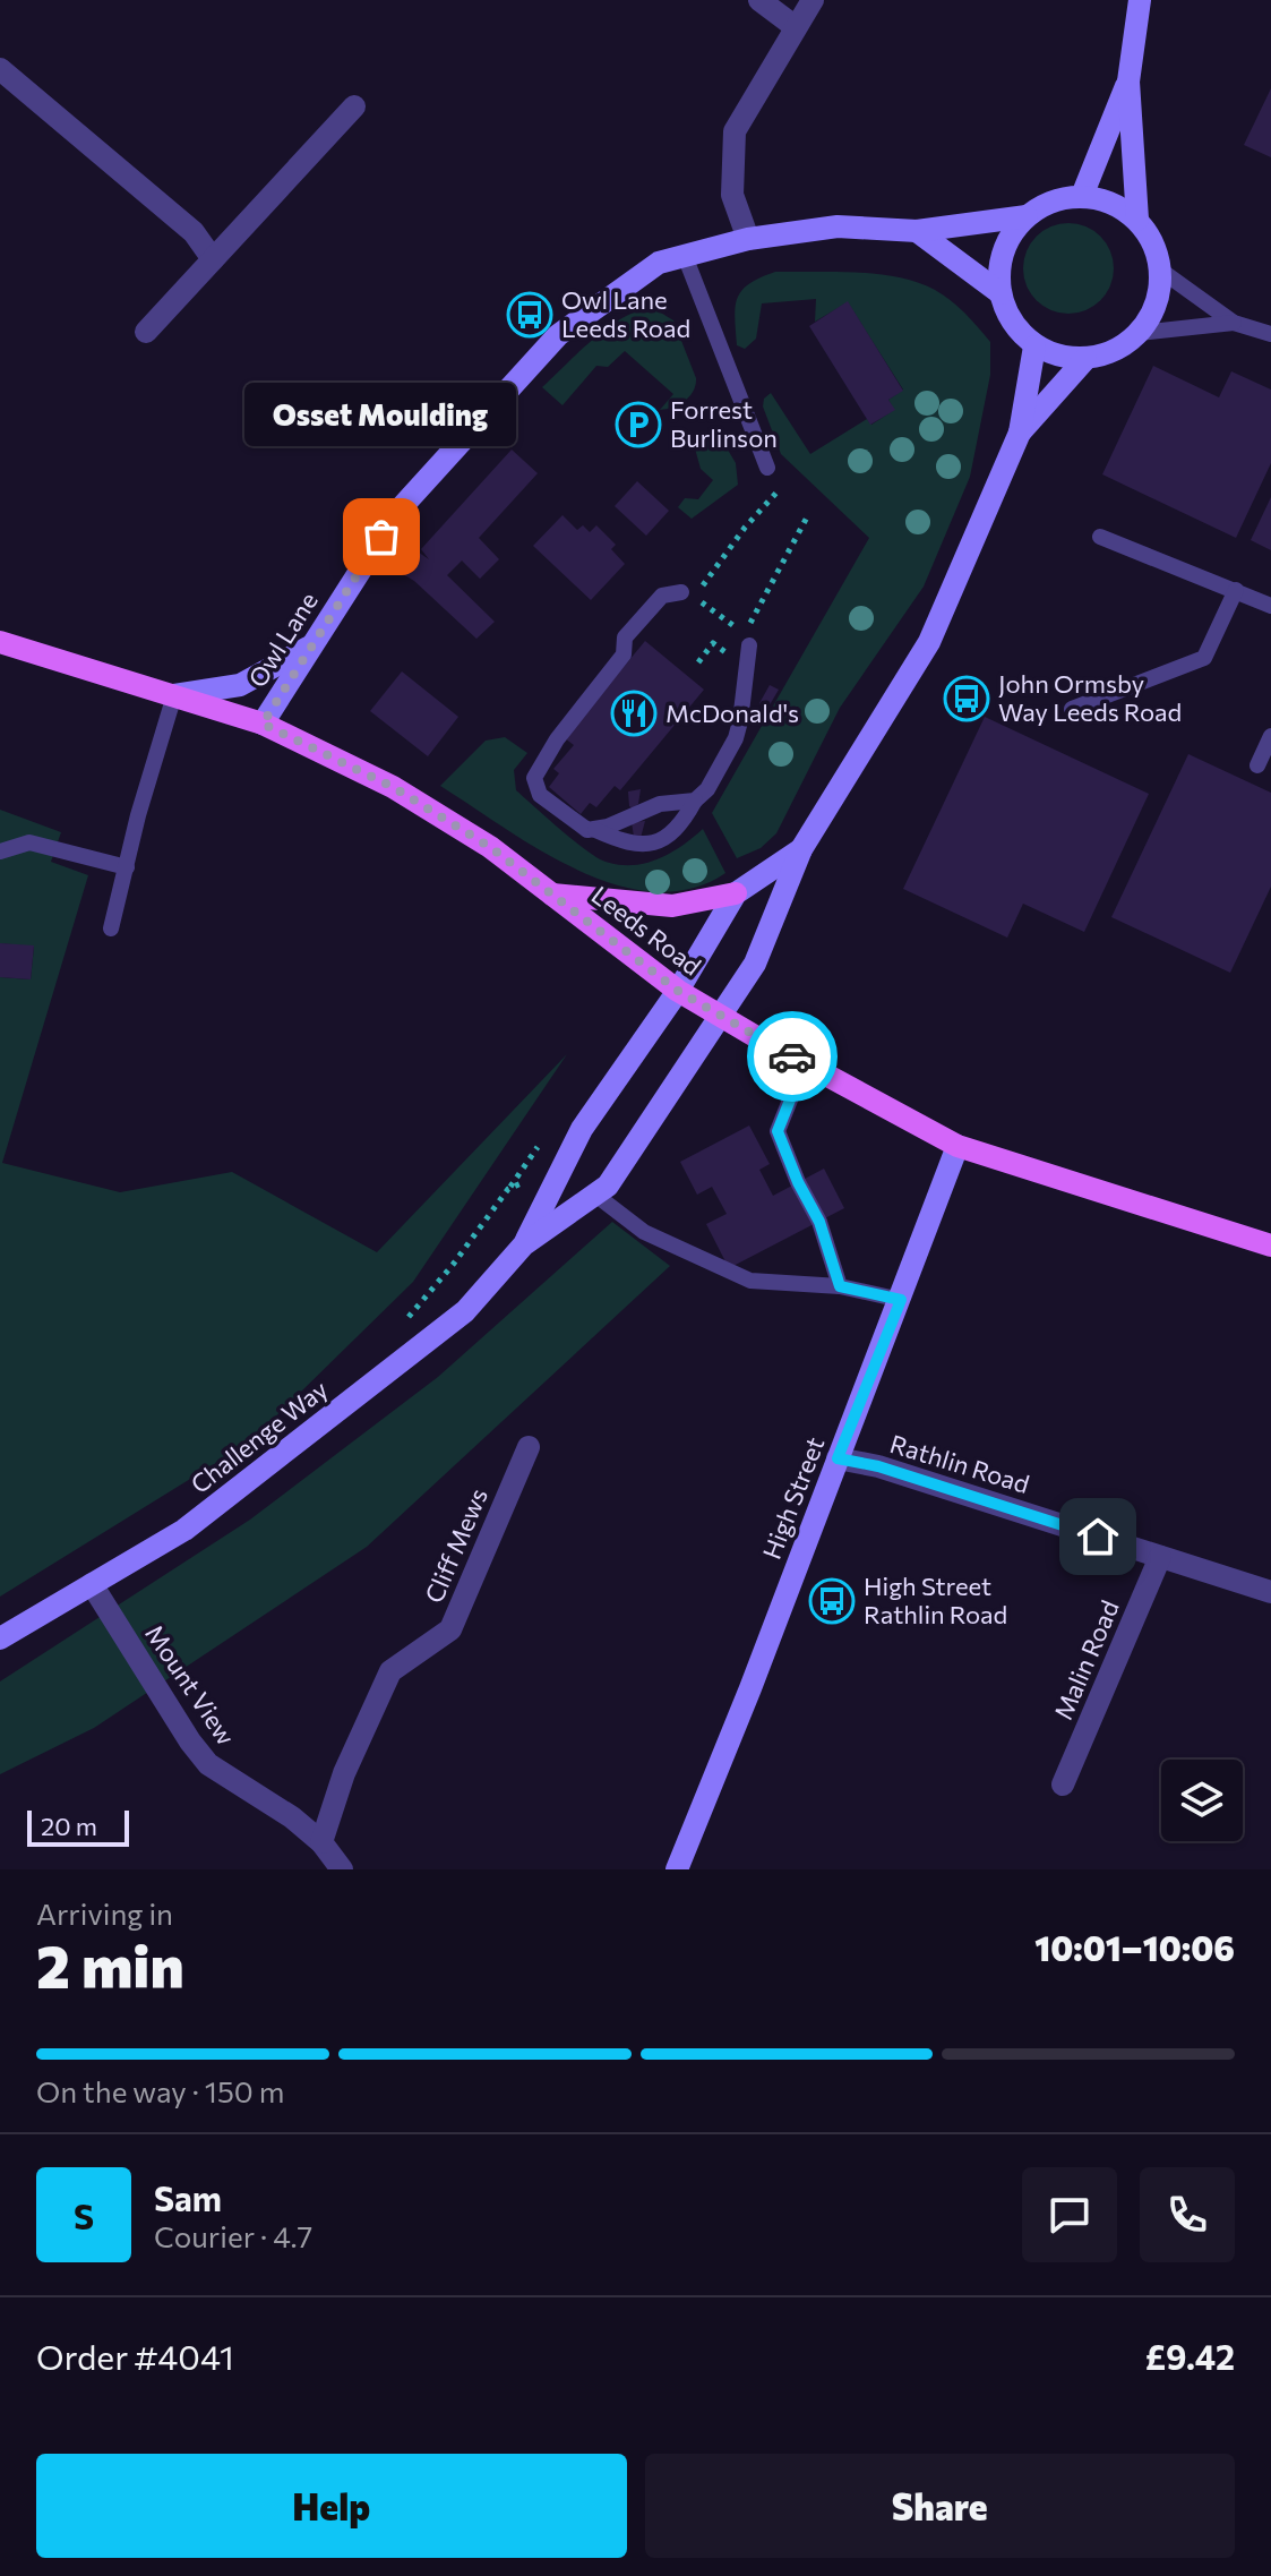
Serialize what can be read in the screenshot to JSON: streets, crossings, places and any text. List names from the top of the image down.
{
  "streets": {
    "main road": [
      "Owl Lane",
      "Leeds Road",
      "Challenge Way",
      "High Street"
    ],
    "street": [
      "Rathlin Road",
      "Cliff Mews",
      "Malin Road",
      "Mount View"
    ]
  },
  "crossings": [
    ["Owl Lane", "Leeds Road"],
    ["Leeds Road", "Challenge Way"],
    ["Leeds Road", "High Street"],
    ["Challenge Way", "Mount View"],
    ["Rathlin Road", "High Street"],
    ["Rathlin Road", "Malin Road"],
    ["Cliff Mews", "Mount View"]
  ],
  "places": {
    "bus stop": ["Owl Lane Leeds Road", "John Ormsby Way Leeds Road", "High Street Rathlin Road"],
    "parking": ["Forrest Burlinson"],
    "other": ["Osset Moulding"],
    "restaurant": ["McDonald's"]
  },
  "scale_bar": "20 m",
  "page": {
    "bubble": "Osset Moulding",
    "scale": "20 m",
    "heading": ["2 min", "Arriving in", "10:01–10:06"],
    "panel": [
      "Sam",
      "Courier · 4.7",
      "Order #4041",
      "£9.42"
    ],
    "bar": "On the way · 150 m",
    "round": "S",
    "buttons": ["Help", "Share"]
  }
}
